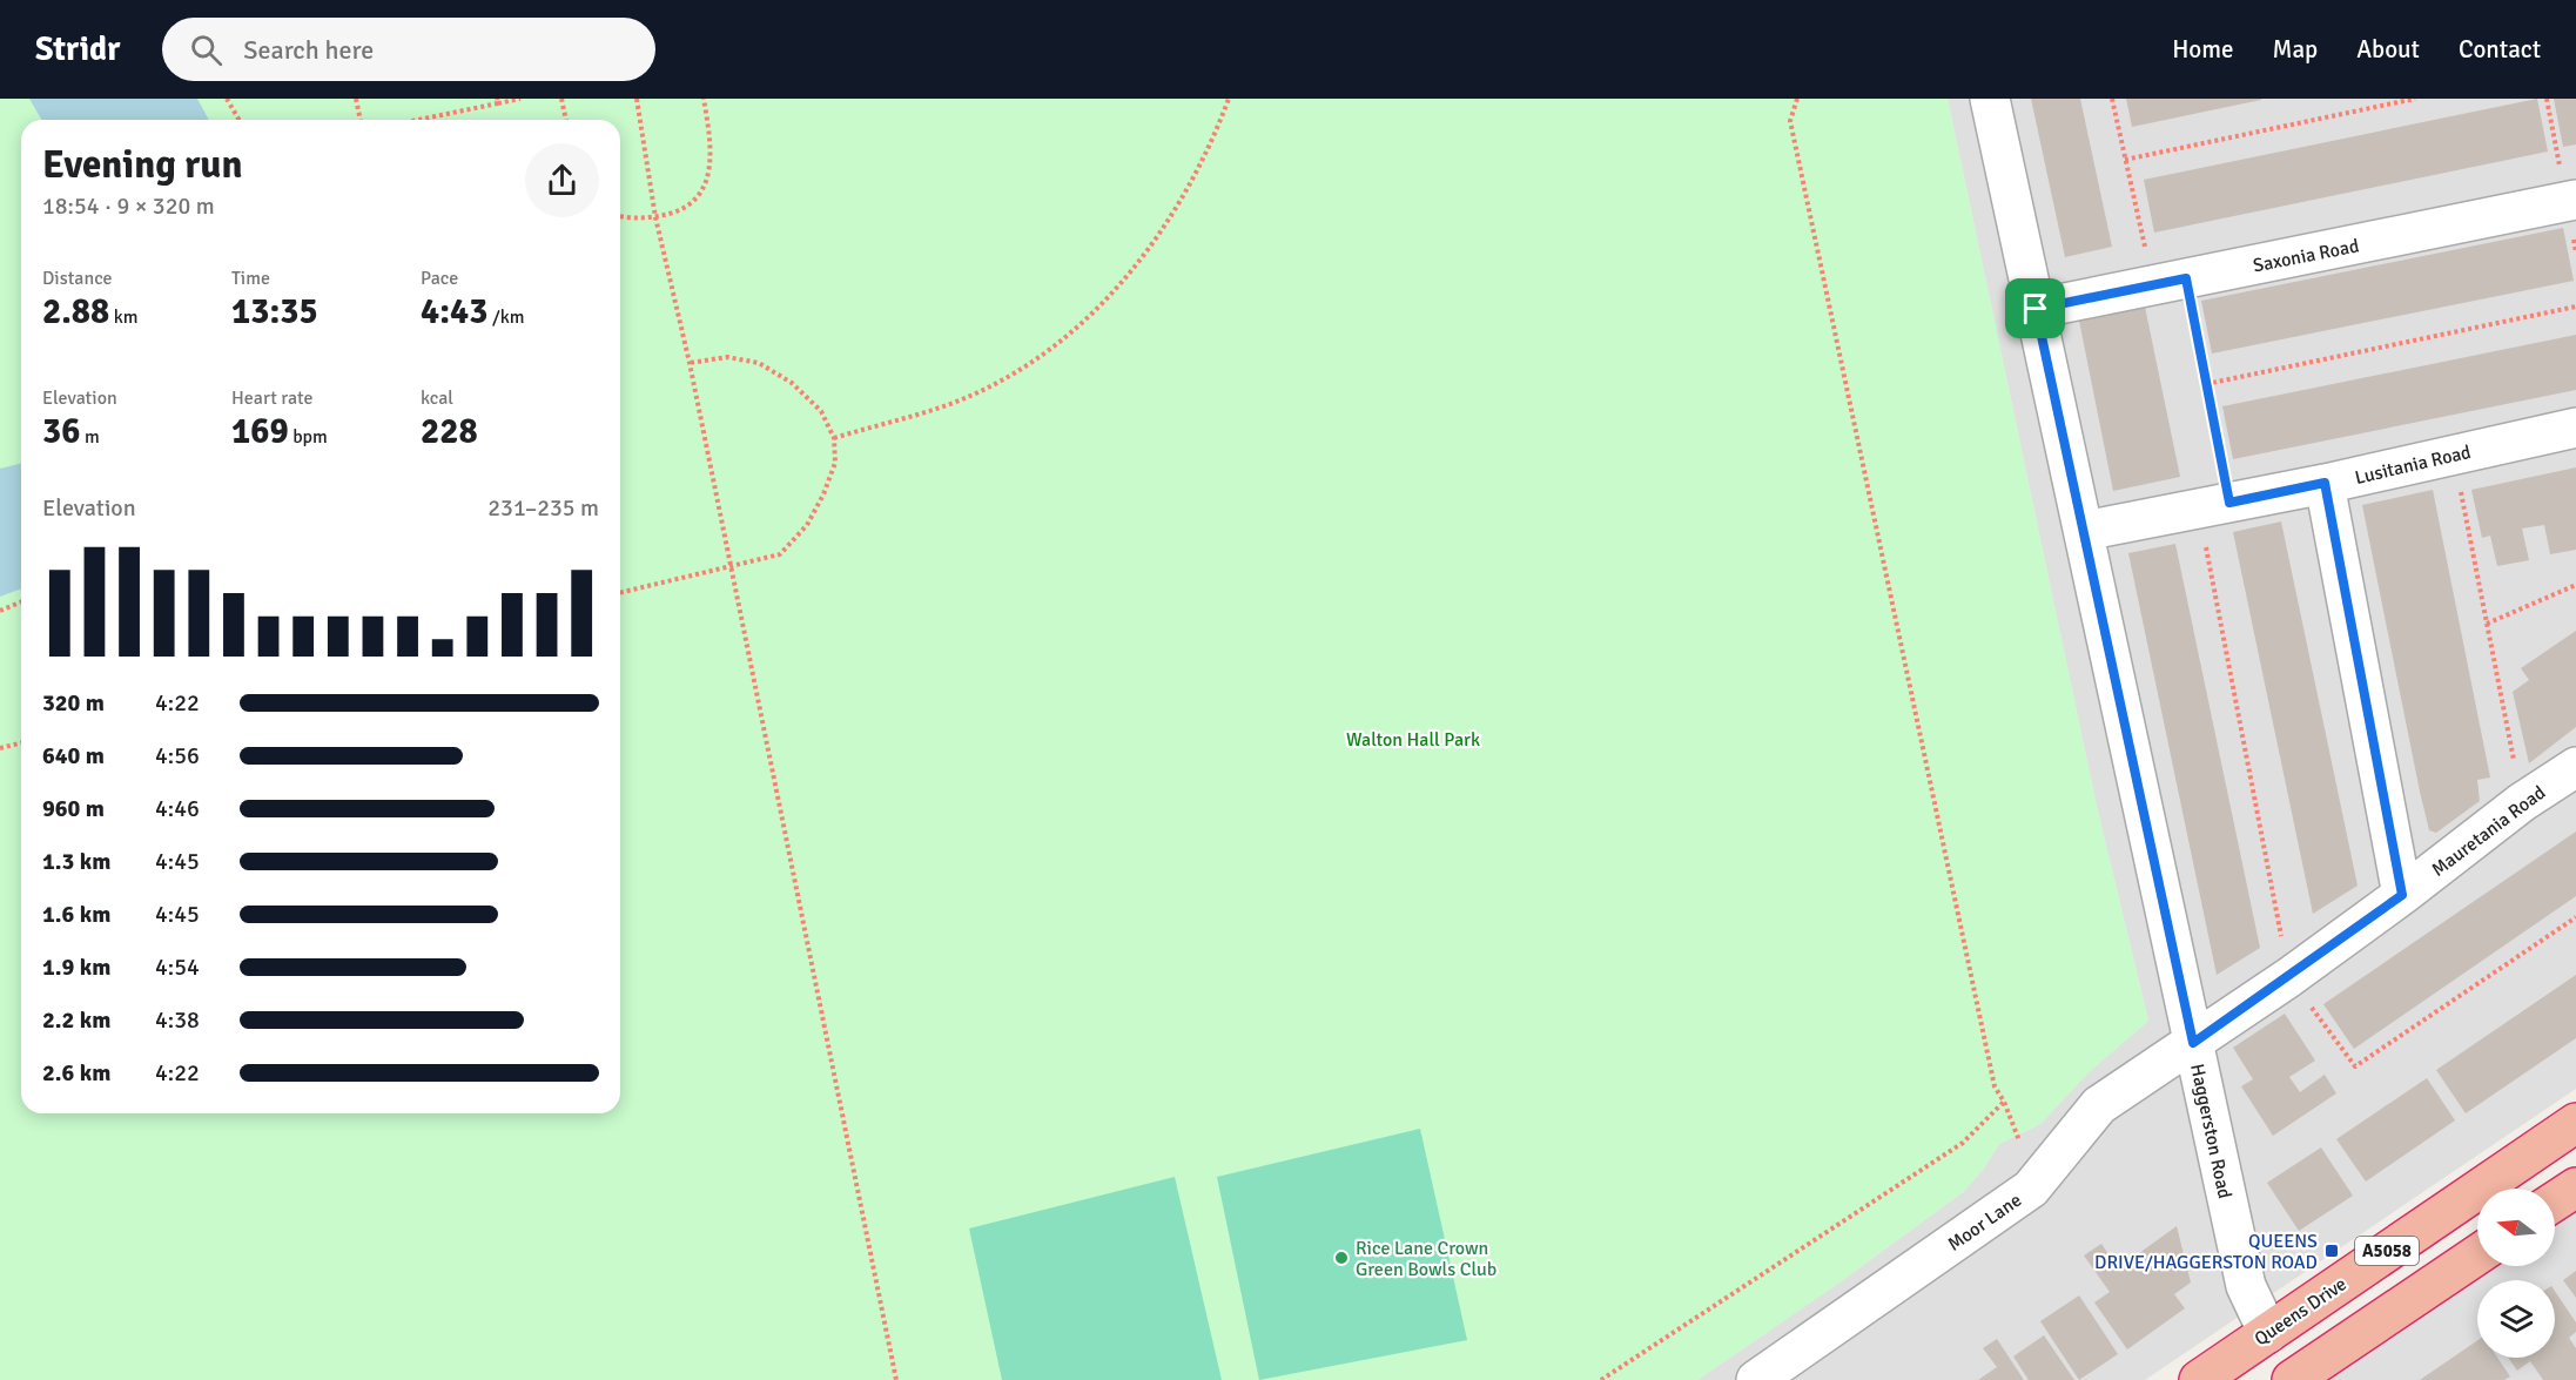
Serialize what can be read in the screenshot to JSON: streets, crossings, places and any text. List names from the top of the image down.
{
  "streets": {
    "highway": ["A5058", "Queens Drive"],
    "street": [
      "Saxonia Road",
      "Lusitania Road",
      "Mauretania Road",
      "Haggerston Road",
      "Moor Lane"
    ]
  },
  "crossings": [
    ["Saxonia Road", "Haggerston Road"],
    ["Lusitania Road", "Haggerston Road"],
    ["Mauretania Road", "Haggerston Road"],
    ["Mauretania Road", "Moor Lane"],
    ["Haggerston Road", "Moor Lane"],
    ["Haggerston Road", "Queens Drive"]
  ],
  "parks": ["Walton Hall Park"],
  "places": {
    "transit": ["QUEENS DRIVE/HAGGERSTON ROAD"],
    "other": ["Rice Lane Crown Green Bowls Club"]
  },
  "north": "left",
  "page": {
    "header": "Stridr",
    "search": "Search here",
    "nav": [
      "Home",
      "Map",
      "About",
      "Contact"
    ],
    "heading": ["Evening run", "18:54 · 9 × 320 m"],
    "stats": [
      ["Distance", "2.88 km"],
      ["Time", "13:35"],
      ["Pace", "4:43 /km"],
      ["Elevation", "36 m"],
      ["Heart rate", "169 bpm"],
      ["kcal", "228"]
    ],
    "chart": ["Elevation", "231–235 m"],
    "list": [
      {
        "name": "320 m",
        "note": "4:22"
      },
      {
        "name": "640 m",
        "note": "4:56"
      },
      {
        "name": "960 m",
        "note": "4:46"
      },
      {
        "name": "1.3 km",
        "note": "4:45"
      },
      {
        "name": "1.6 km",
        "note": "4:45"
      },
      {
        "name": "1.9 km",
        "note": "4:54"
      },
      {
        "name": "2.2 km",
        "note": "4:38"
      },
      {
        "name": "2.6 km",
        "note": "4:22"
      }
    ]
  }
}
